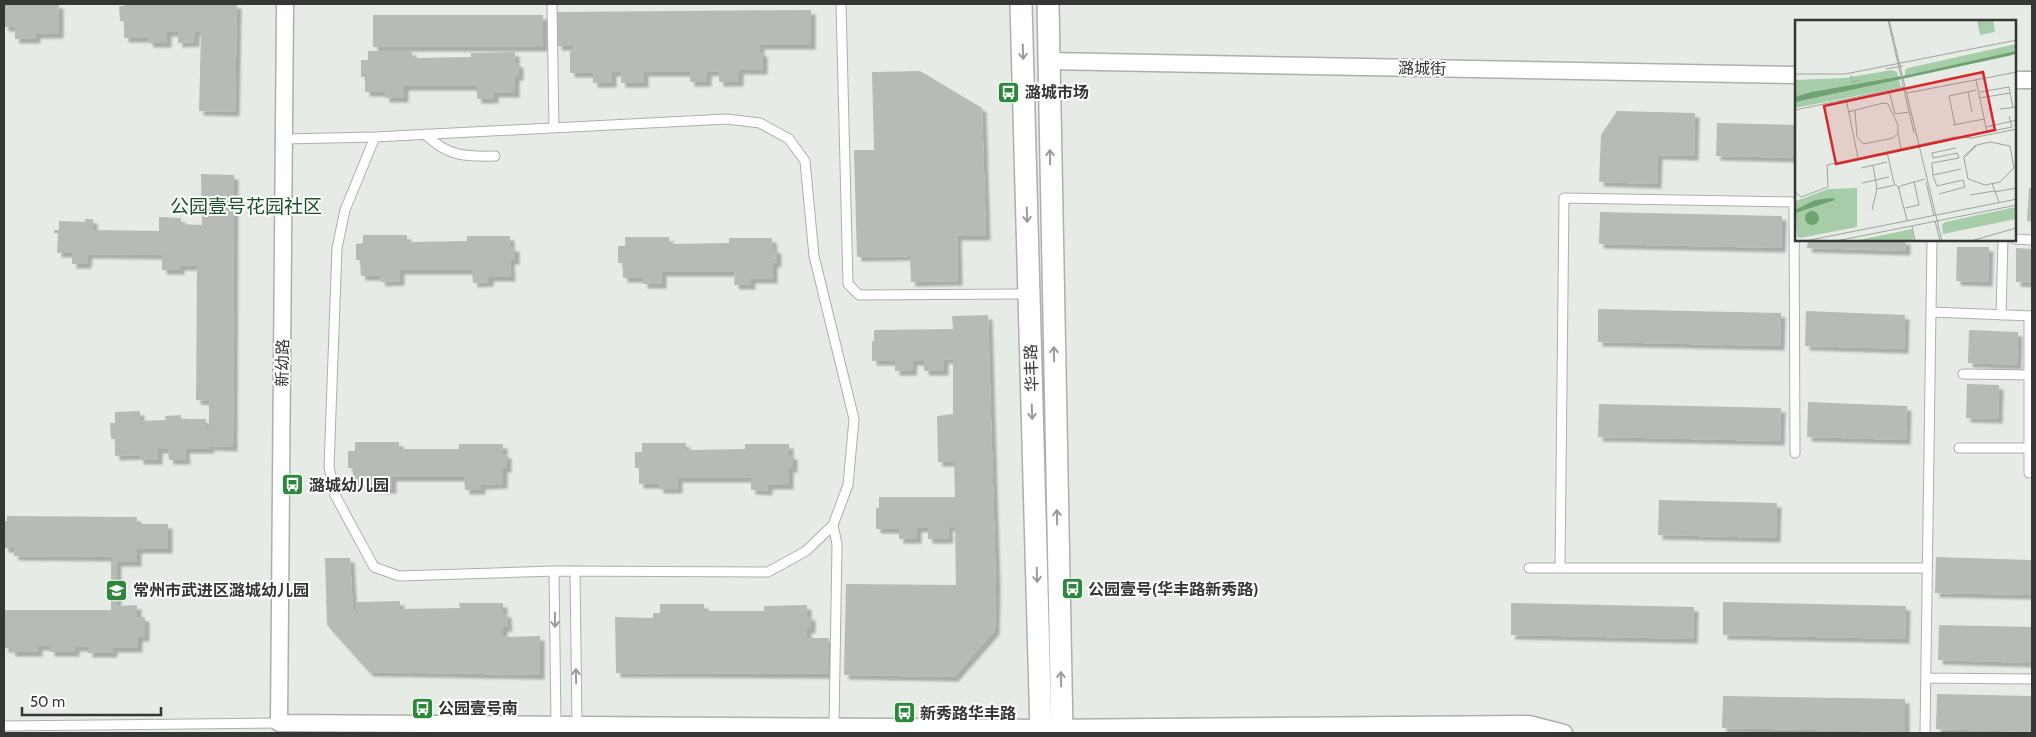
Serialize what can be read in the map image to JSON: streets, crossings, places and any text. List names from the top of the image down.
{
  "streets": {
    "street": ["潞城街", "新幼路", "华丰路"]
  },
  "crossings": [
    ["潞城街", "华丰路"]
  ],
  "districts": ["公园壹号花园社区"],
  "places": {
    "bus stop": [
      "潞城市场",
      "潞城幼儿园",
      "公园壹号(华丰路新秀路)",
      "公园壹号南",
      "新秀路华丰路"
    ],
    "school or university": ["常州市武进区潞城幼儿园"]
  },
  "scale_bar": "50 m"
}
